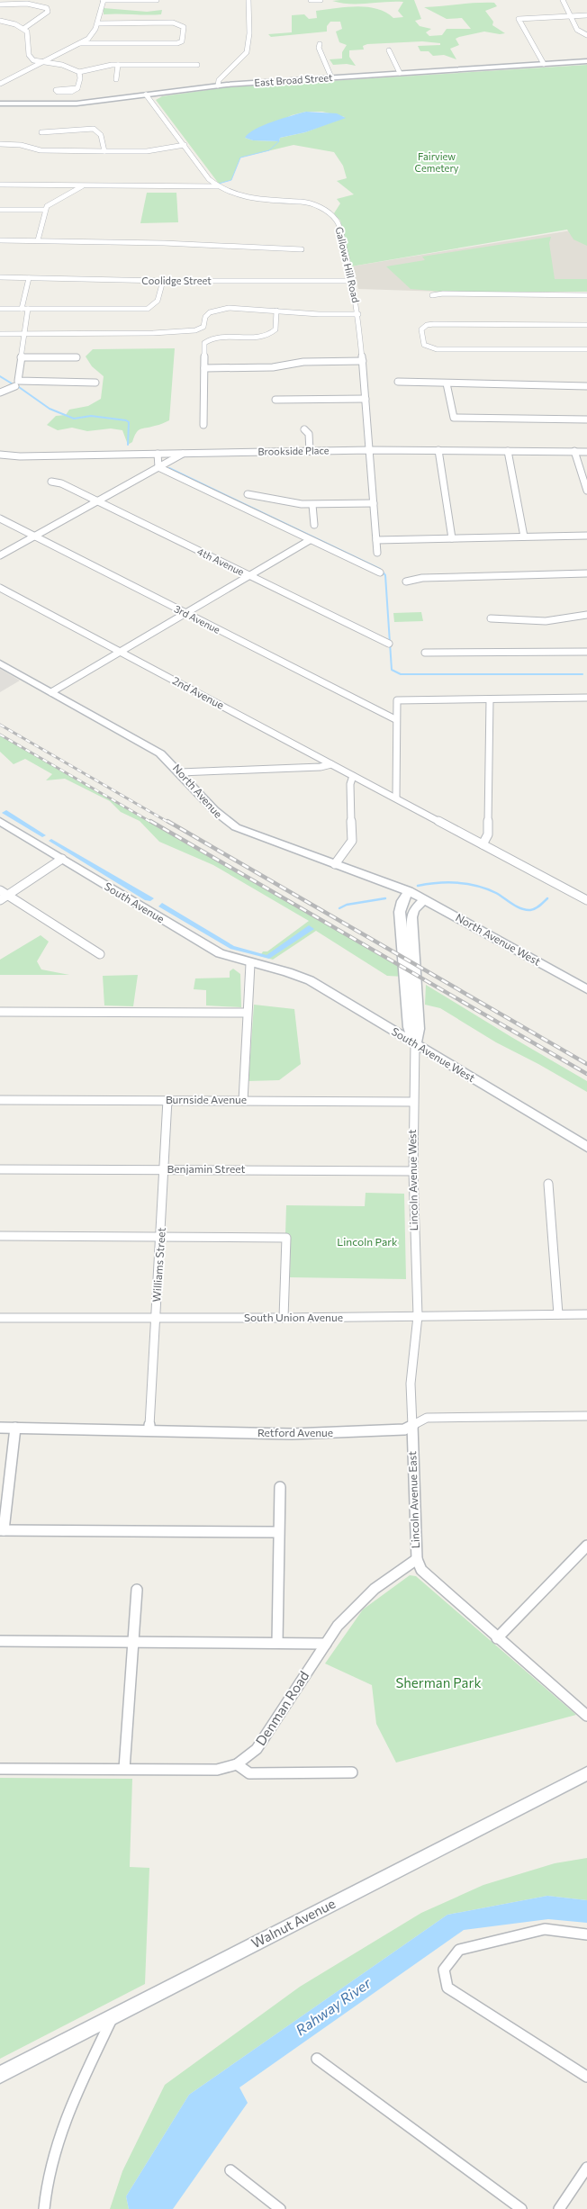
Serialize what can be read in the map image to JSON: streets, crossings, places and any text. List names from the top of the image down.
{
  "streets": {
    "street": [
      "East Broad Street",
      "Gallows Hill Road",
      "Coolidge Street",
      "Brookside Place",
      "4th Avenue",
      "3rd Avenue",
      "2nd Avenue",
      "North Avenue",
      "South Avenue",
      "North Avenue West",
      "South Avenue West",
      "Burnside Avenue",
      "Benjamin Street",
      "Lincoln Avenue West",
      "Williams Street",
      "South Union Avenue",
      "Retford Avenue",
      "Lincoln Avenue East",
      "Denman Road",
      "Walnut Avenue"
    ]
  },
  "crossings": [
    ["East Broad Street", "Gallows Hill Road"],
    ["Gallows Hill Road", "Coolidge Street"],
    ["Gallows Hill Road", "Brookside Place"],
    ["North Avenue", "North Avenue West"],
    ["North Avenue", "Lincoln Avenue West"],
    ["South Avenue", "South Avenue West"],
    ["North Avenue West", "Lincoln Avenue West"],
    ["South Avenue West", "Lincoln Avenue West"],
    ["Burnside Avenue", "Lincoln Avenue West"],
    ["Burnside Avenue", "Williams Street"],
    ["Benjamin Street", "Lincoln Avenue West"],
    ["Benjamin Street", "Williams Street"],
    ["Lincoln Avenue West", "South Union Avenue"],
    ["Lincoln Avenue West", "Lincoln Avenue East"],
    ["Williams Street", "South Union Avenue"],
    ["Williams Street", "Retford Avenue"],
    ["South Union Avenue", "Lincoln Avenue East"],
    ["Retford Avenue", "Lincoln Avenue East"],
    ["Lincoln Avenue East", "Denman Road"]
  ],
  "water": ["Rahway River"],
  "parks": ["Fairview Cemetery", "Lincoln Park", "Sherman Park"]
}
